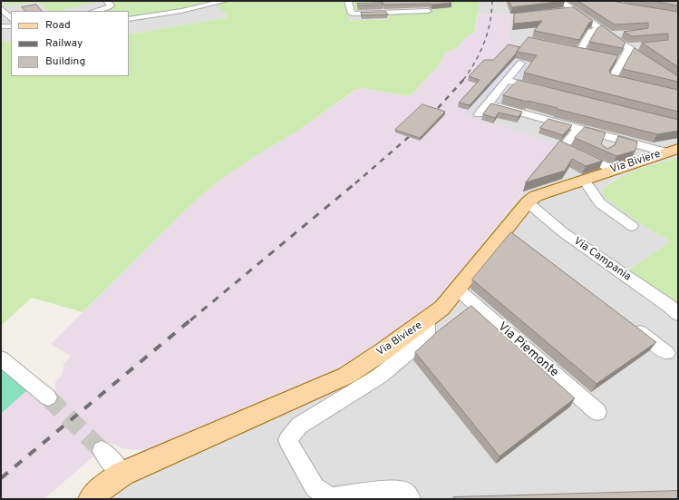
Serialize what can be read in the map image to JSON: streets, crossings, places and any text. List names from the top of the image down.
{
  "streets": {
    "main road": ["Via Biviere"],
    "street": ["Via Campania", "Via Piemonte"]
  },
  "crossings": [
    ["Via Biviere", "Via Campania"],
    ["Via Biviere", "Via Piemonte"]
  ],
  "legend": ["Road", "Railway", "Building"]
}
